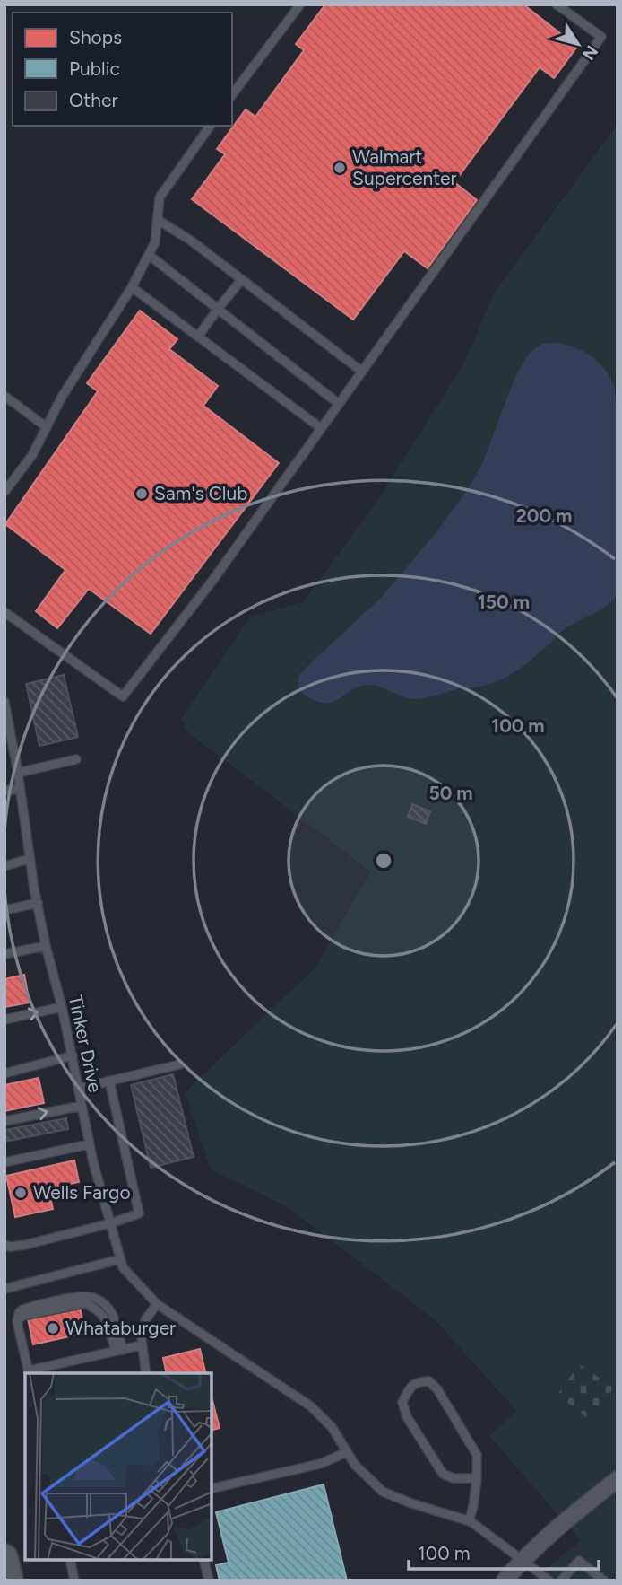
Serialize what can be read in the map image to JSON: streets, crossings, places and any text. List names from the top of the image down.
{
  "streets": {
    "lane": ["Tinker Drive"]
  },
  "places": [
    "Walmart Supercenter",
    "Sam's Club",
    "Wells Fargo",
    "Whataburger"
  ],
  "legend": ["Shops", "Public", "Other"],
  "scale_bar": "100 m",
  "north": "bottom right",
  "rings": [
    "200 m",
    "150 m",
    "100 m",
    "50 m"
  ]
}
